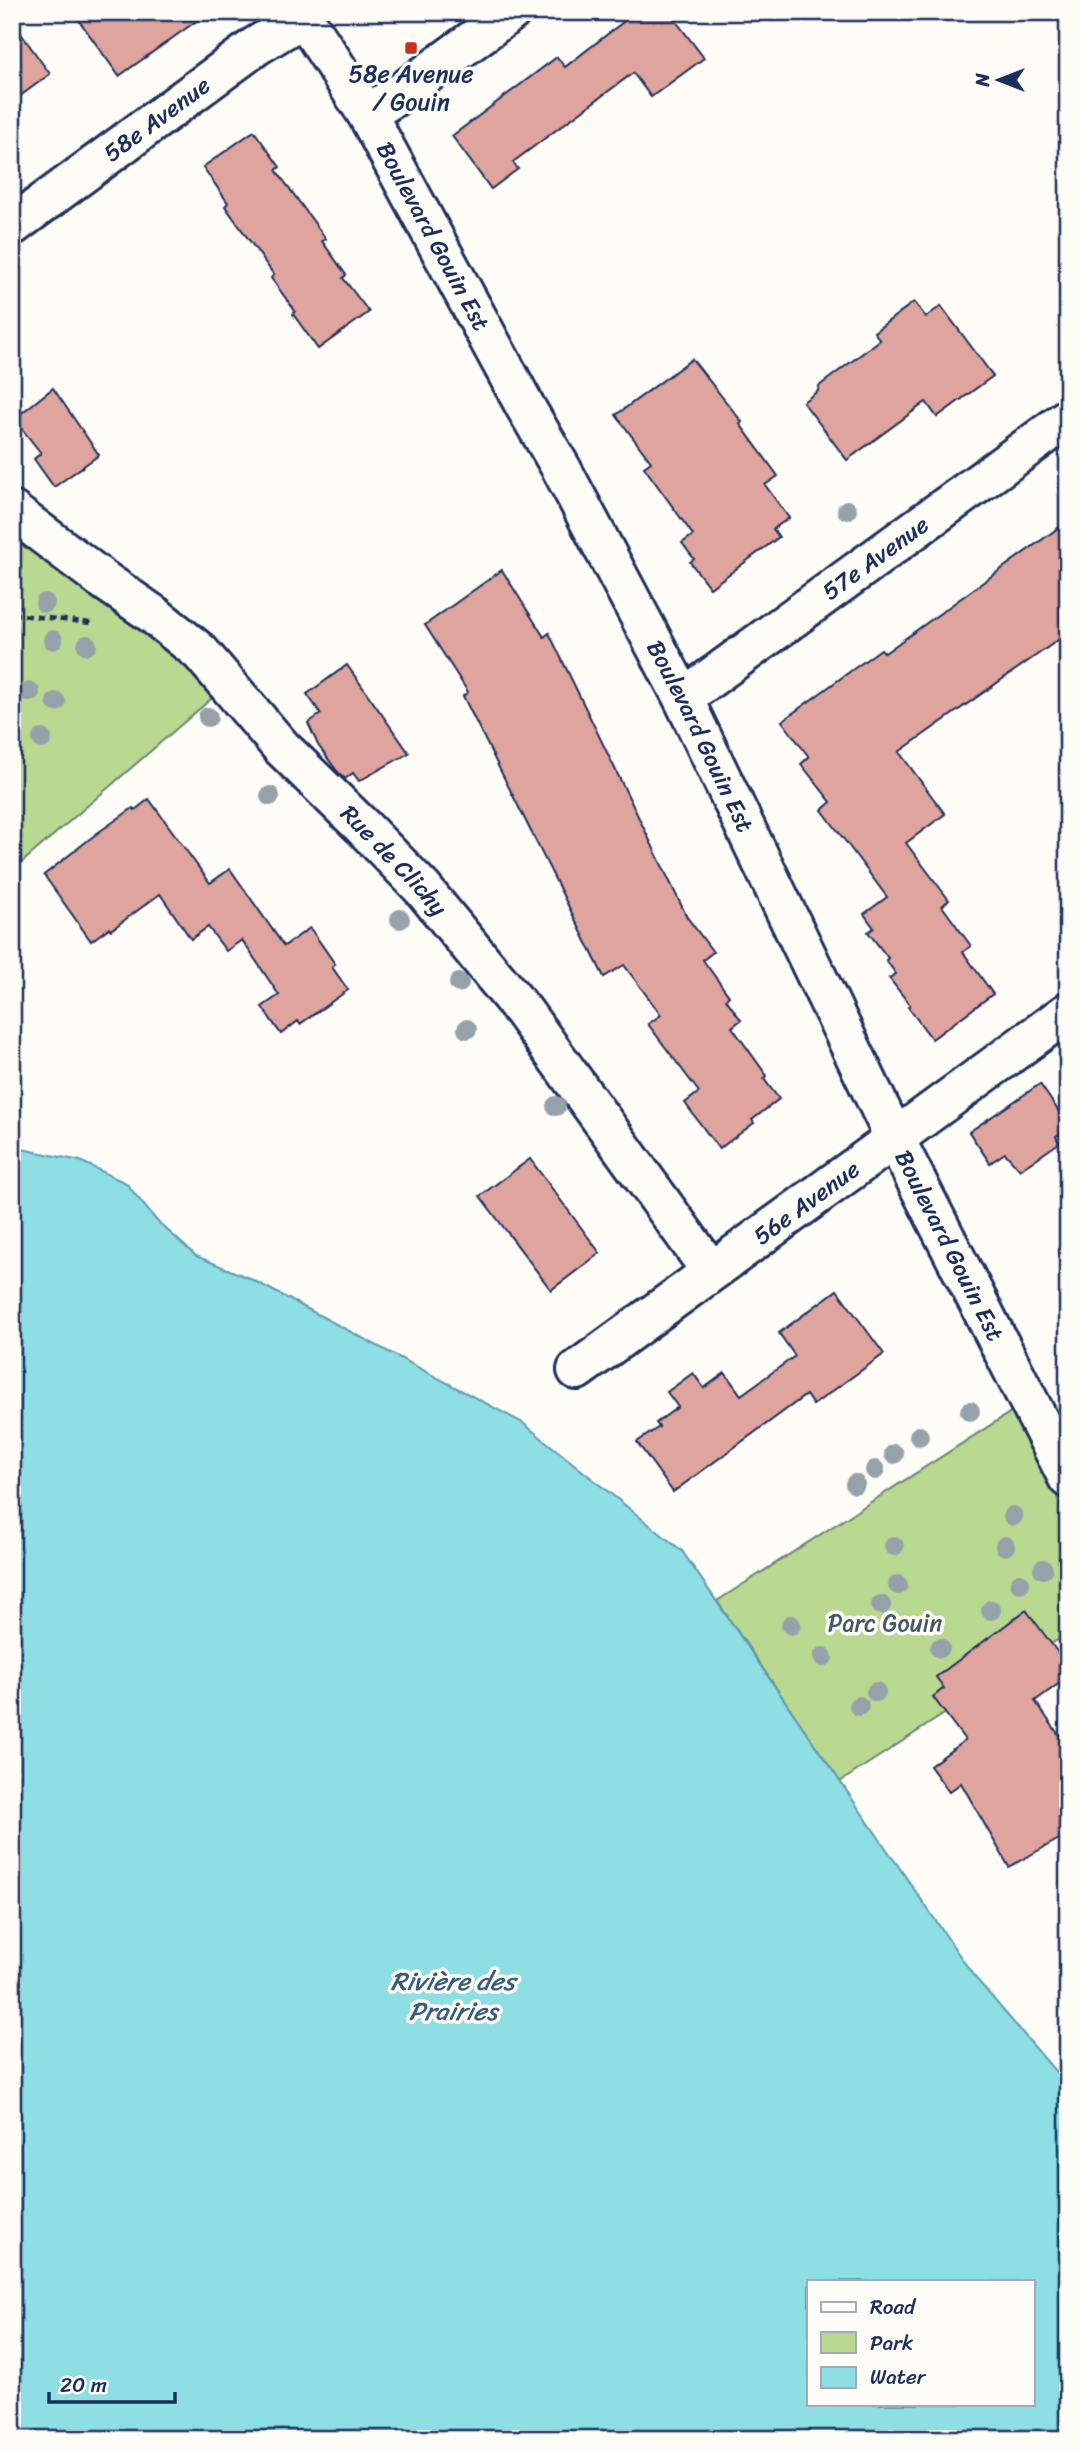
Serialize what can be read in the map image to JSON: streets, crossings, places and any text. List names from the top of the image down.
{
  "streets": {
    "street": [
      "58e Avenue",
      "Boulevard Gouin Est",
      "57e Avenue",
      "Rue de Clichy",
      "56e Avenue"
    ]
  },
  "crossings": [
    ["58e Avenue", "Boulevard Gouin Est"],
    ["Boulevard Gouin Est", "57e Avenue"],
    ["Boulevard Gouin Est", "56e Avenue"],
    ["Rue de Clichy", "56e Avenue"]
  ],
  "water": ["Rivière des Prairies"],
  "parks": ["Parc Gouin"],
  "places": {
    "transit": ["58e Avenue / Gouin"]
  },
  "legend": ["Road", "Park", "Water"],
  "scale_bar": "20 m",
  "north": "left"
}
